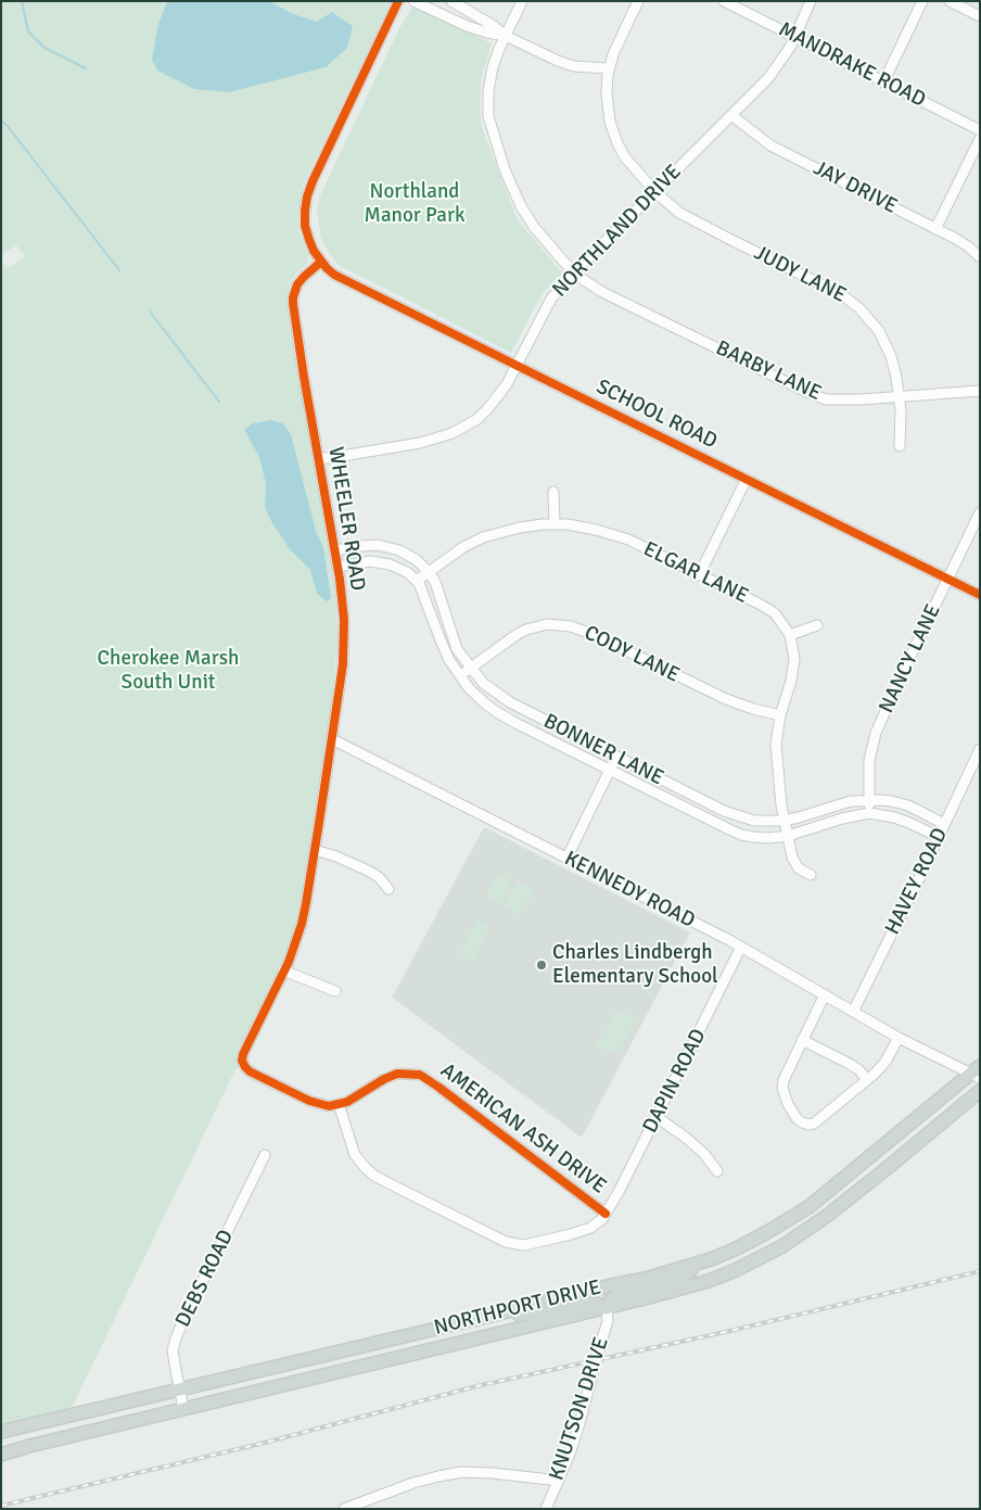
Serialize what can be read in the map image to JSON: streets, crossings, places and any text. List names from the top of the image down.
{
  "streets": {
    "main road": ["NORTHPORT DRIVE"],
    "street": [
      "MANDRAKE ROAD",
      "JAY DRIVE",
      "NORTHLAND DRIVE",
      "JUDY LANE",
      "BARBY LANE",
      "SCHOOL ROAD",
      "WHEELER ROAD",
      "ELGAR LANE",
      "CODY LANE",
      "NANCY LANE",
      "BONNER LANE",
      "HAVEY ROAD",
      "KENNEDY ROAD",
      "DAPIN ROAD",
      "AMERICAN ASH DRIVE",
      "DEBS ROAD",
      "KNUTSON DRIVE"
    ]
  },
  "crossings": [
    ["MANDRAKE ROAD", "NORTHLAND DRIVE"],
    ["JAY DRIVE", "NORTHLAND DRIVE"],
    ["NORTHLAND DRIVE", "JUDY LANE"],
    ["NORTHLAND DRIVE", "BARBY LANE"],
    ["NORTHLAND DRIVE", "SCHOOL ROAD"],
    ["NORTHLAND DRIVE", "WHEELER ROAD"],
    ["JUDY LANE", "BARBY LANE"],
    ["SCHOOL ROAD", "WHEELER ROAD"],
    ["SCHOOL ROAD", "NANCY LANE"],
    ["WHEELER ROAD", "BONNER LANE"],
    ["WHEELER ROAD", "KENNEDY ROAD"],
    ["WHEELER ROAD", "AMERICAN ASH DRIVE"],
    ["ELGAR LANE", "CODY LANE"],
    ["ELGAR LANE", "BONNER LANE"],
    ["CODY LANE", "BONNER LANE"],
    ["NANCY LANE", "BONNER LANE"],
    ["BONNER LANE", "HAVEY ROAD"],
    ["HAVEY ROAD", "KENNEDY ROAD"],
    ["KENNEDY ROAD", "DAPIN ROAD"],
    ["KENNEDY ROAD", "NORTHPORT DRIVE"],
    ["DAPIN ROAD", "AMERICAN ASH DRIVE"],
    ["DEBS ROAD", "NORTHPORT DRIVE"],
    ["NORTHPORT DRIVE", "KNUTSON DRIVE"]
  ],
  "parks": ["Northland Manor Park", "Cherokee Marsh South Unit"],
  "places": ["Charles Lindbergh Elementary School"]
}
